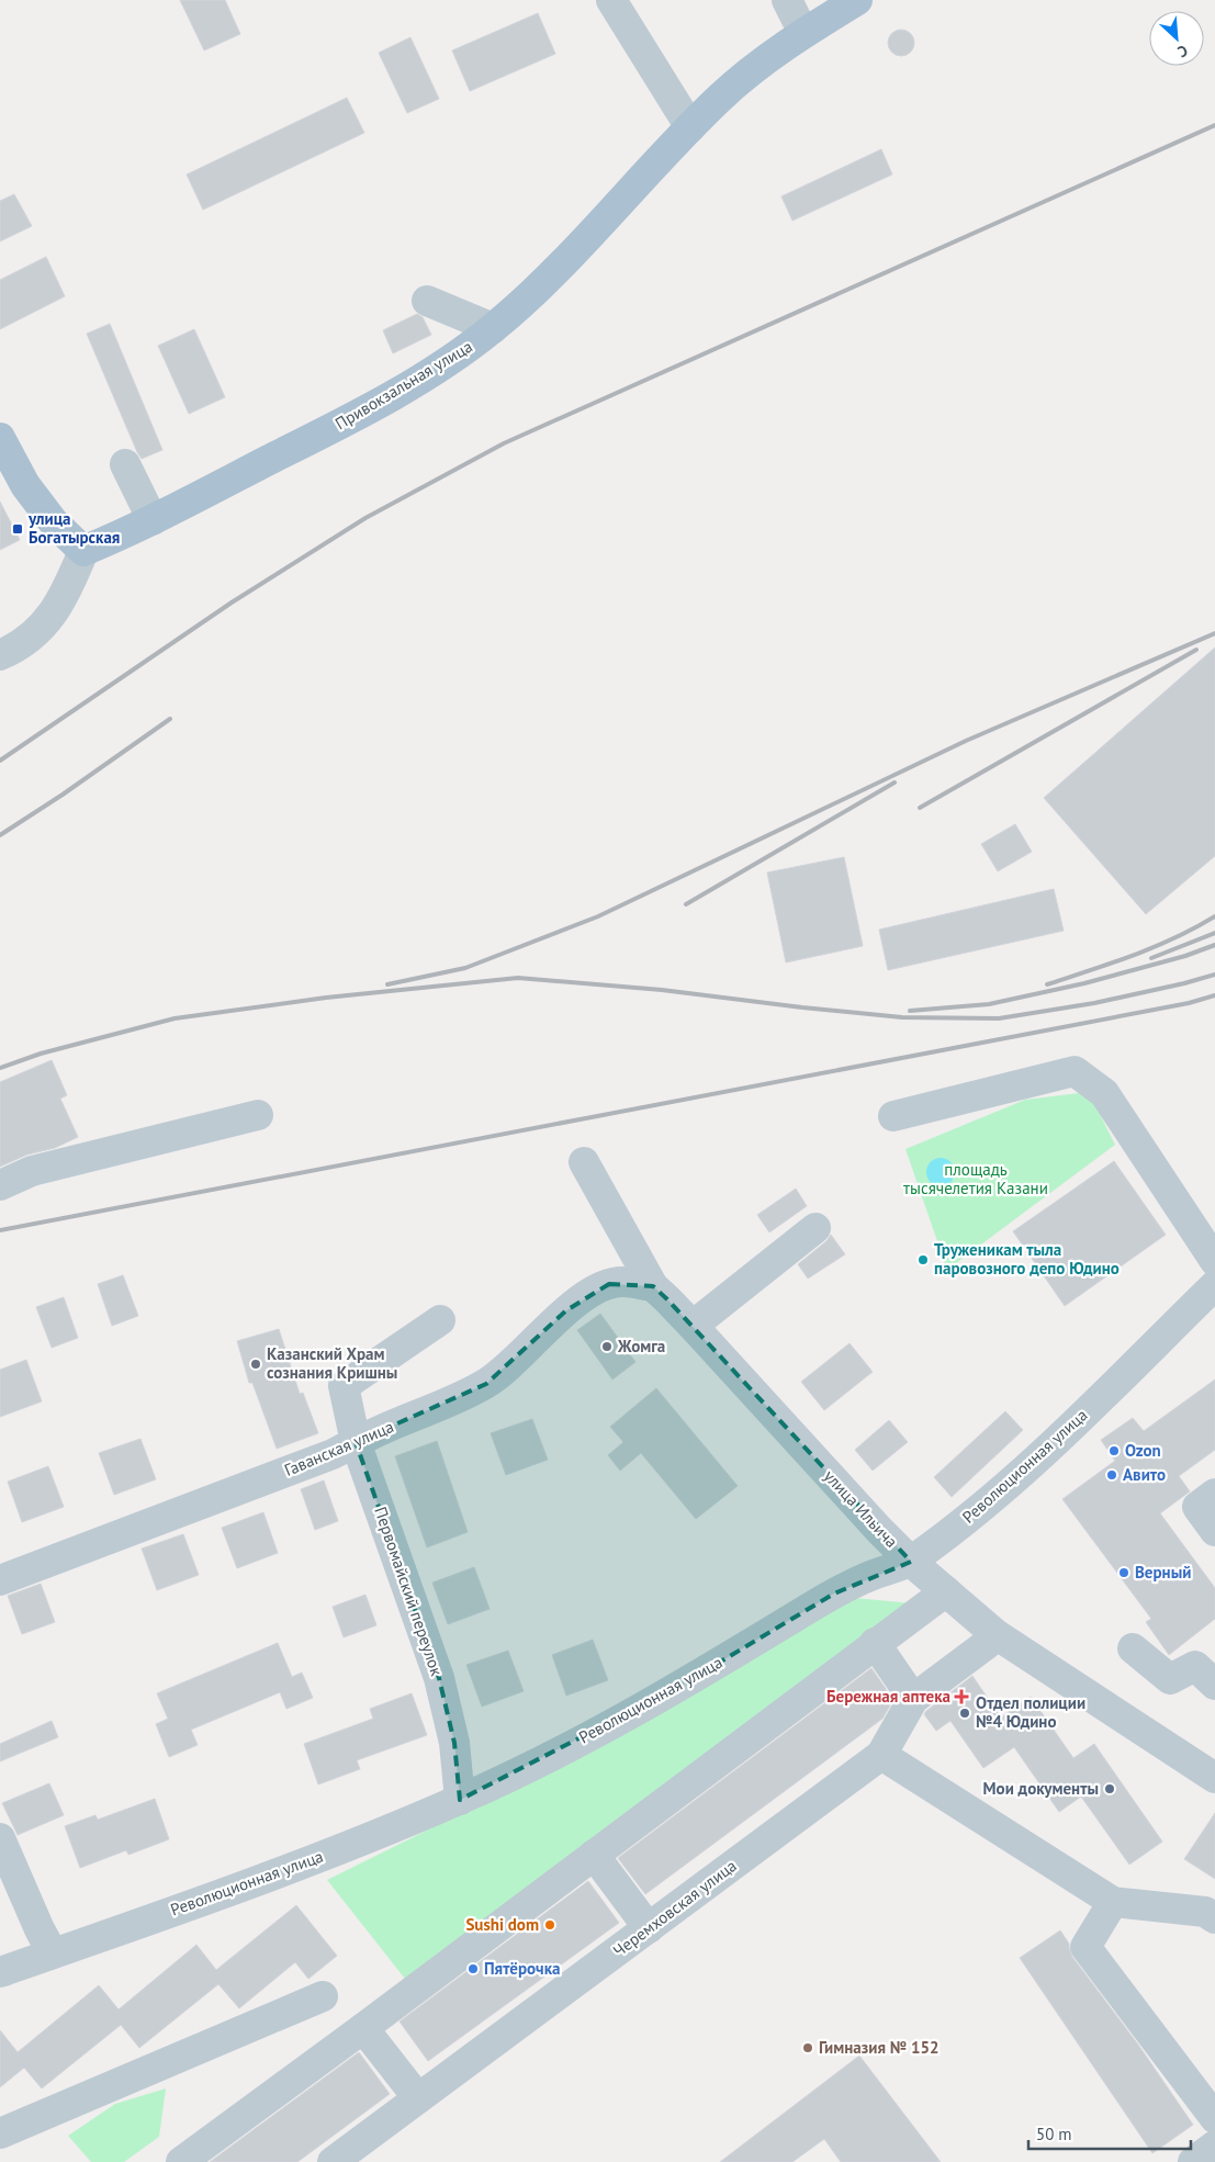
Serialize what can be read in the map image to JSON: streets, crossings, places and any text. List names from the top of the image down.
{
  "streets": {
    "main road": ["Привокзальная улица"],
    "street": [
      "Гаванская улица",
      "Революционная улица",
      "улица Ильича",
      "Первомайский переулок",
      "Черемховская улица"
    ]
  },
  "crossings": [
    ["Гаванская улица", "улица Ильича"],
    ["Гаванская улица", "Первомайский переулок"],
    ["Революционная улица", "улица Ильича"],
    ["Революционная улица", "Первомайский переулок"],
    ["улица Ильича", "Черемховская улица"]
  ],
  "parks": ["площадь тысячелетия Казани"],
  "places": {
    "transit": ["улица Богатырская"],
    "other": [
      "Труженикам тыла паровозного депо Юдино",
      "Жомга",
      "Казанский Храм сознания Кришны",
      "Ozon",
      "Авито",
      "Верный",
      "Отдел полиции №4 Юдино",
      "Мои документы",
      "Sushi dom",
      "Пятёрочка",
      "Гимназия № 152"
    ],
    "health": ["Бережная аптека"]
  },
  "scale_bar": "50 m",
  "north": "bottom right"
}
